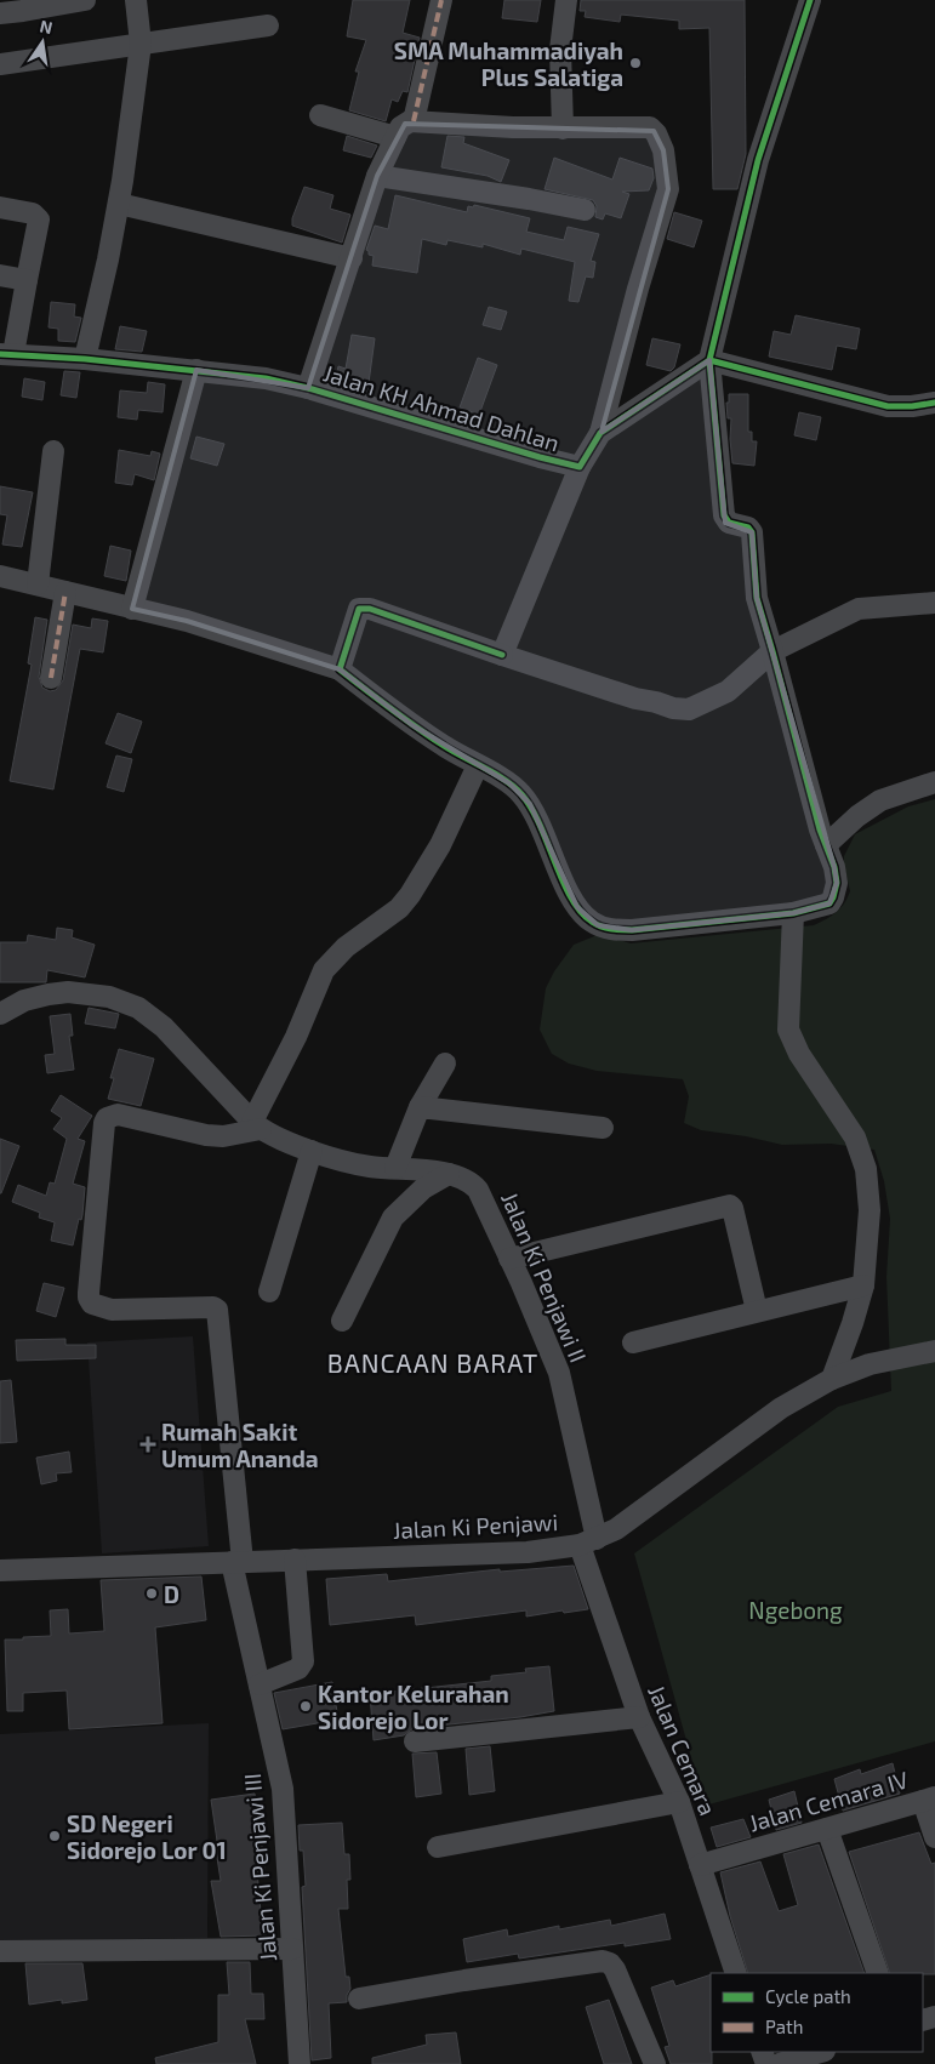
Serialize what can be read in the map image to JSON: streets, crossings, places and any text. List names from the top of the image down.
{
  "streets": {
    "street": [
      "Jalan KH Ahmad Dahlan",
      "Jalan Ki Penjawi II",
      "Jalan Ki Penjawi",
      "Jalan Cemara",
      "Jalan Cemara IV",
      "Jalan Ki Penjawi III"
    ]
  },
  "crossings": [
    ["Jalan Ki Penjawi II", "Jalan Ki Penjawi"],
    ["Jalan Ki Penjawi II", "Jalan Cemara"],
    ["Jalan Ki Penjawi II", "Jalan Ki Penjawi III"],
    ["Jalan Ki Penjawi", "Jalan Cemara"],
    ["Jalan Ki Penjawi", "Jalan Ki Penjawi III"],
    ["Jalan Cemara", "Jalan Cemara IV"]
  ],
  "districts": ["BANCAAN BARAT"],
  "parks": ["Ngebong"],
  "places": {
    "other": [
      "SMA Muhammadiyah Plus Salatiga",
      "D",
      "Kantor Kelurahan Sidorejo Lor",
      "SD Negeri Sidorejo Lor 01"
    ],
    "health": ["Rumah Sakit Umum Ananda"]
  },
  "legend": ["Cycle path", "Path"],
  "north": "top"
}
